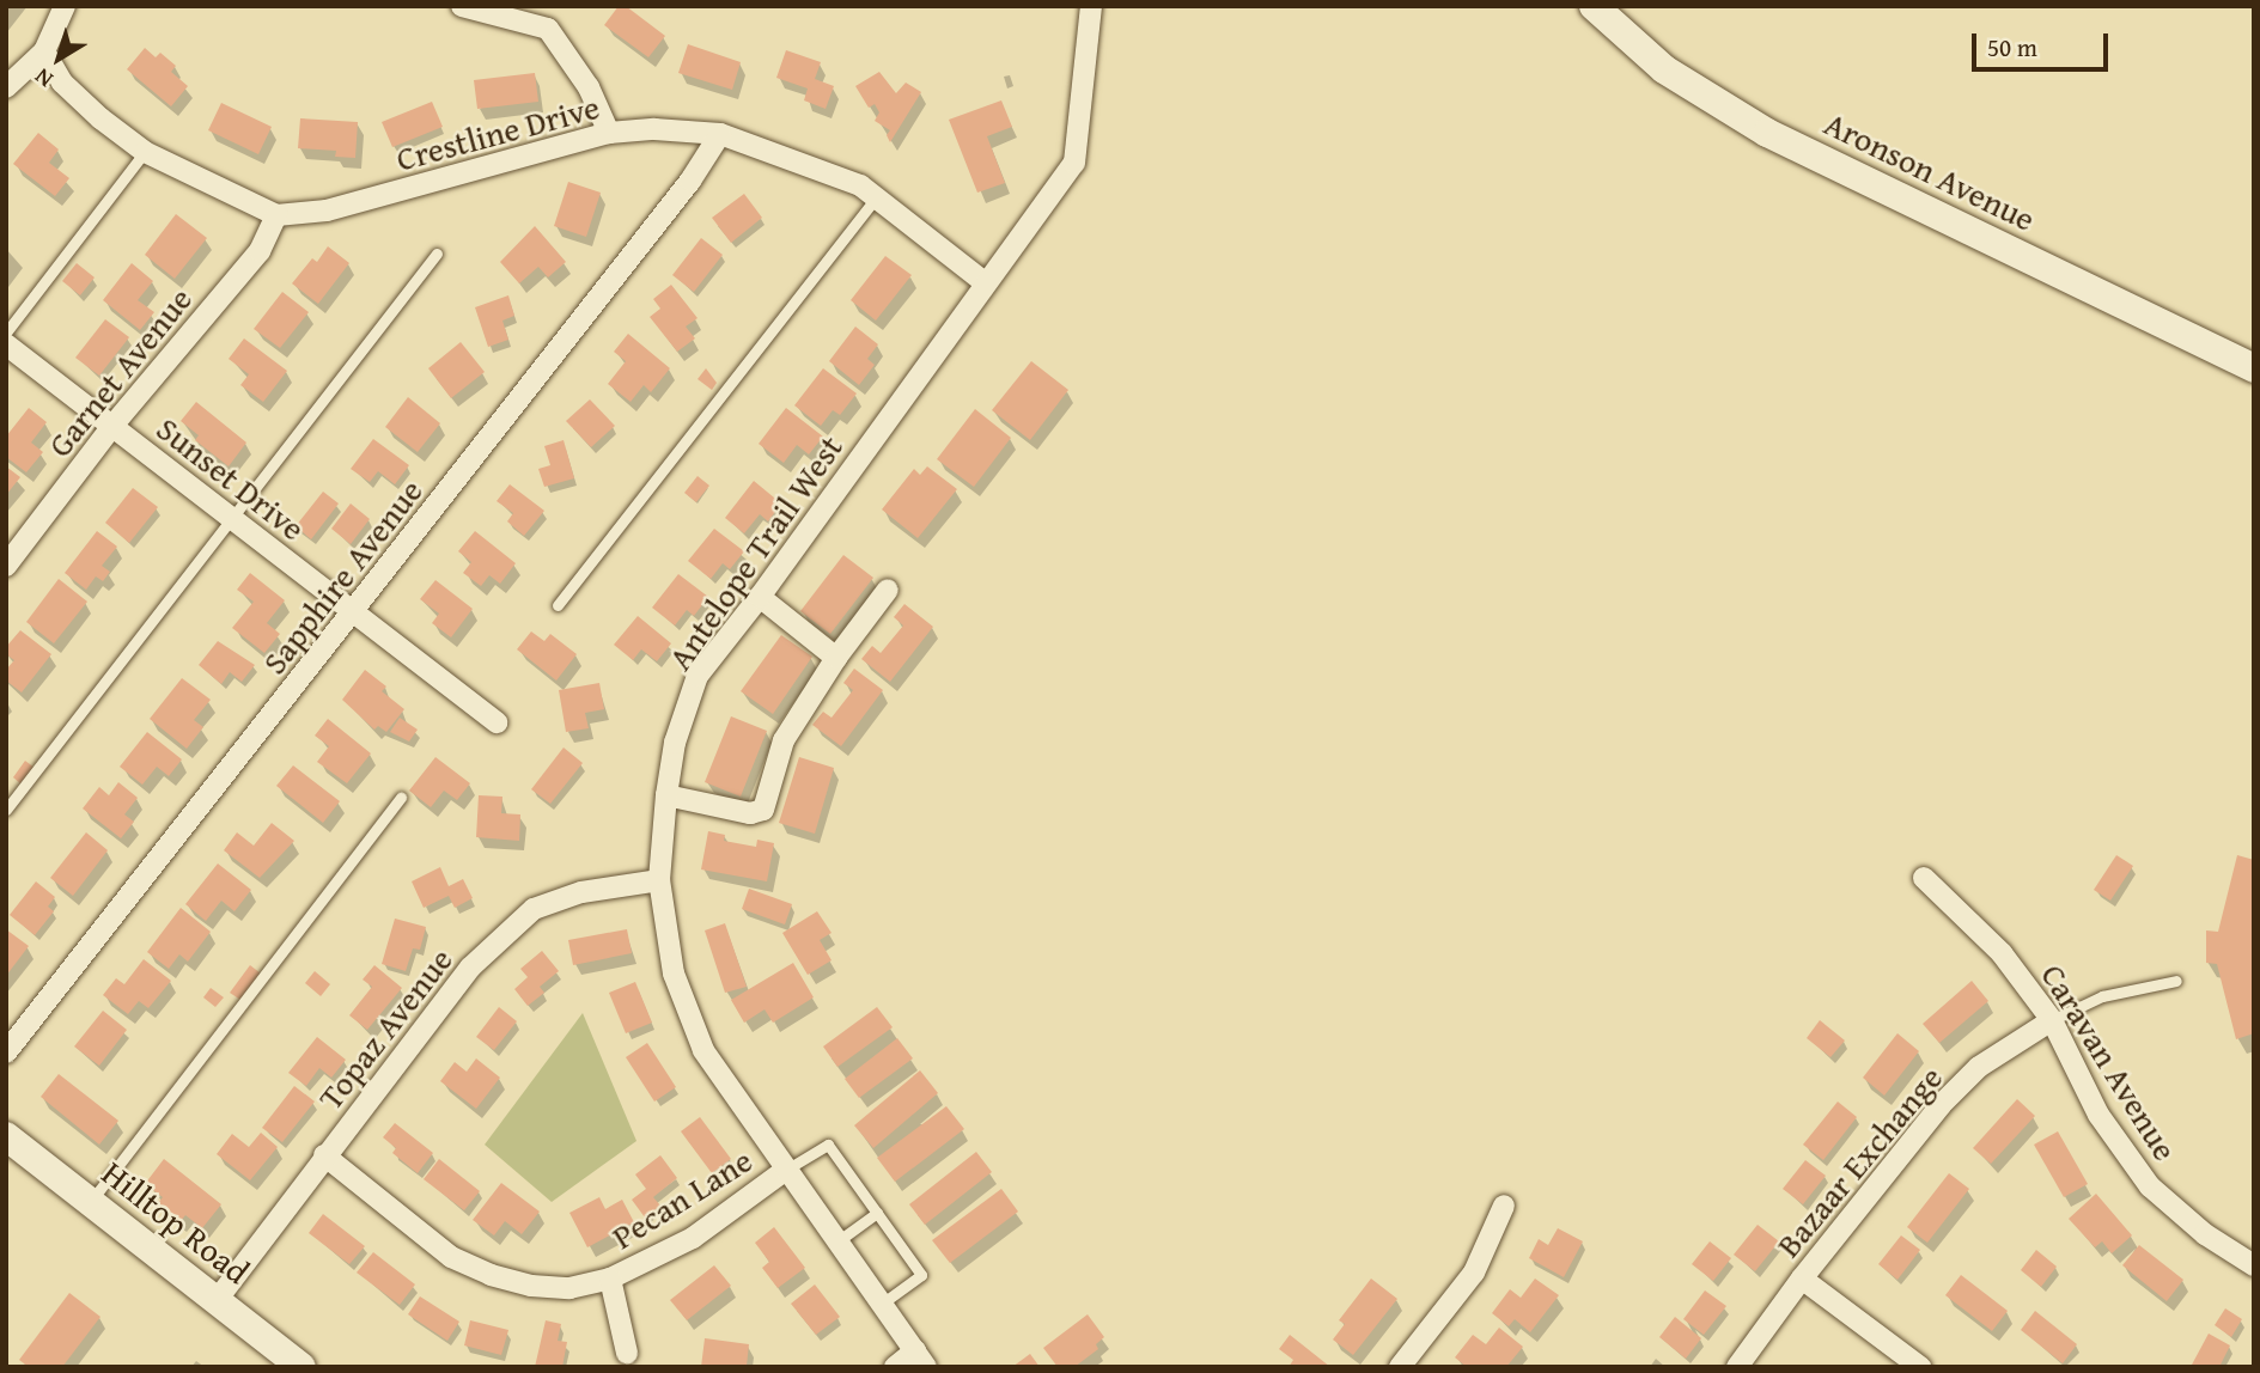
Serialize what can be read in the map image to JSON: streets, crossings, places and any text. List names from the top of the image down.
{
  "streets": {
    "main road": ["Aronson Avenue", "Hilltop Road"],
    "street": [
      "Crestline Drive",
      "Garnet Avenue",
      "Sunset Drive",
      "Antelope Trail West",
      "Sapphire Avenue",
      "Topaz Avenue",
      "Caravan Avenue",
      "Bazaar Exchange",
      "Pecan Lane"
    ]
  },
  "crossings": [
    ["Crestline Drive", "Garnet Avenue"],
    ["Crestline Drive", "Antelope Trail West"],
    ["Crestline Drive", "Sapphire Avenue"],
    ["Garnet Avenue", "Sunset Drive"],
    ["Sunset Drive", "Sapphire Avenue"],
    ["Antelope Trail West", "Topaz Avenue"],
    ["Antelope Trail West", "Pecan Lane"],
    ["Topaz Avenue", "Pecan Lane"],
    ["Topaz Avenue", "Hilltop Road"],
    ["Caravan Avenue", "Bazaar Exchange"]
  ],
  "scale_bar": "50 m",
  "north": "bottom left"
}
